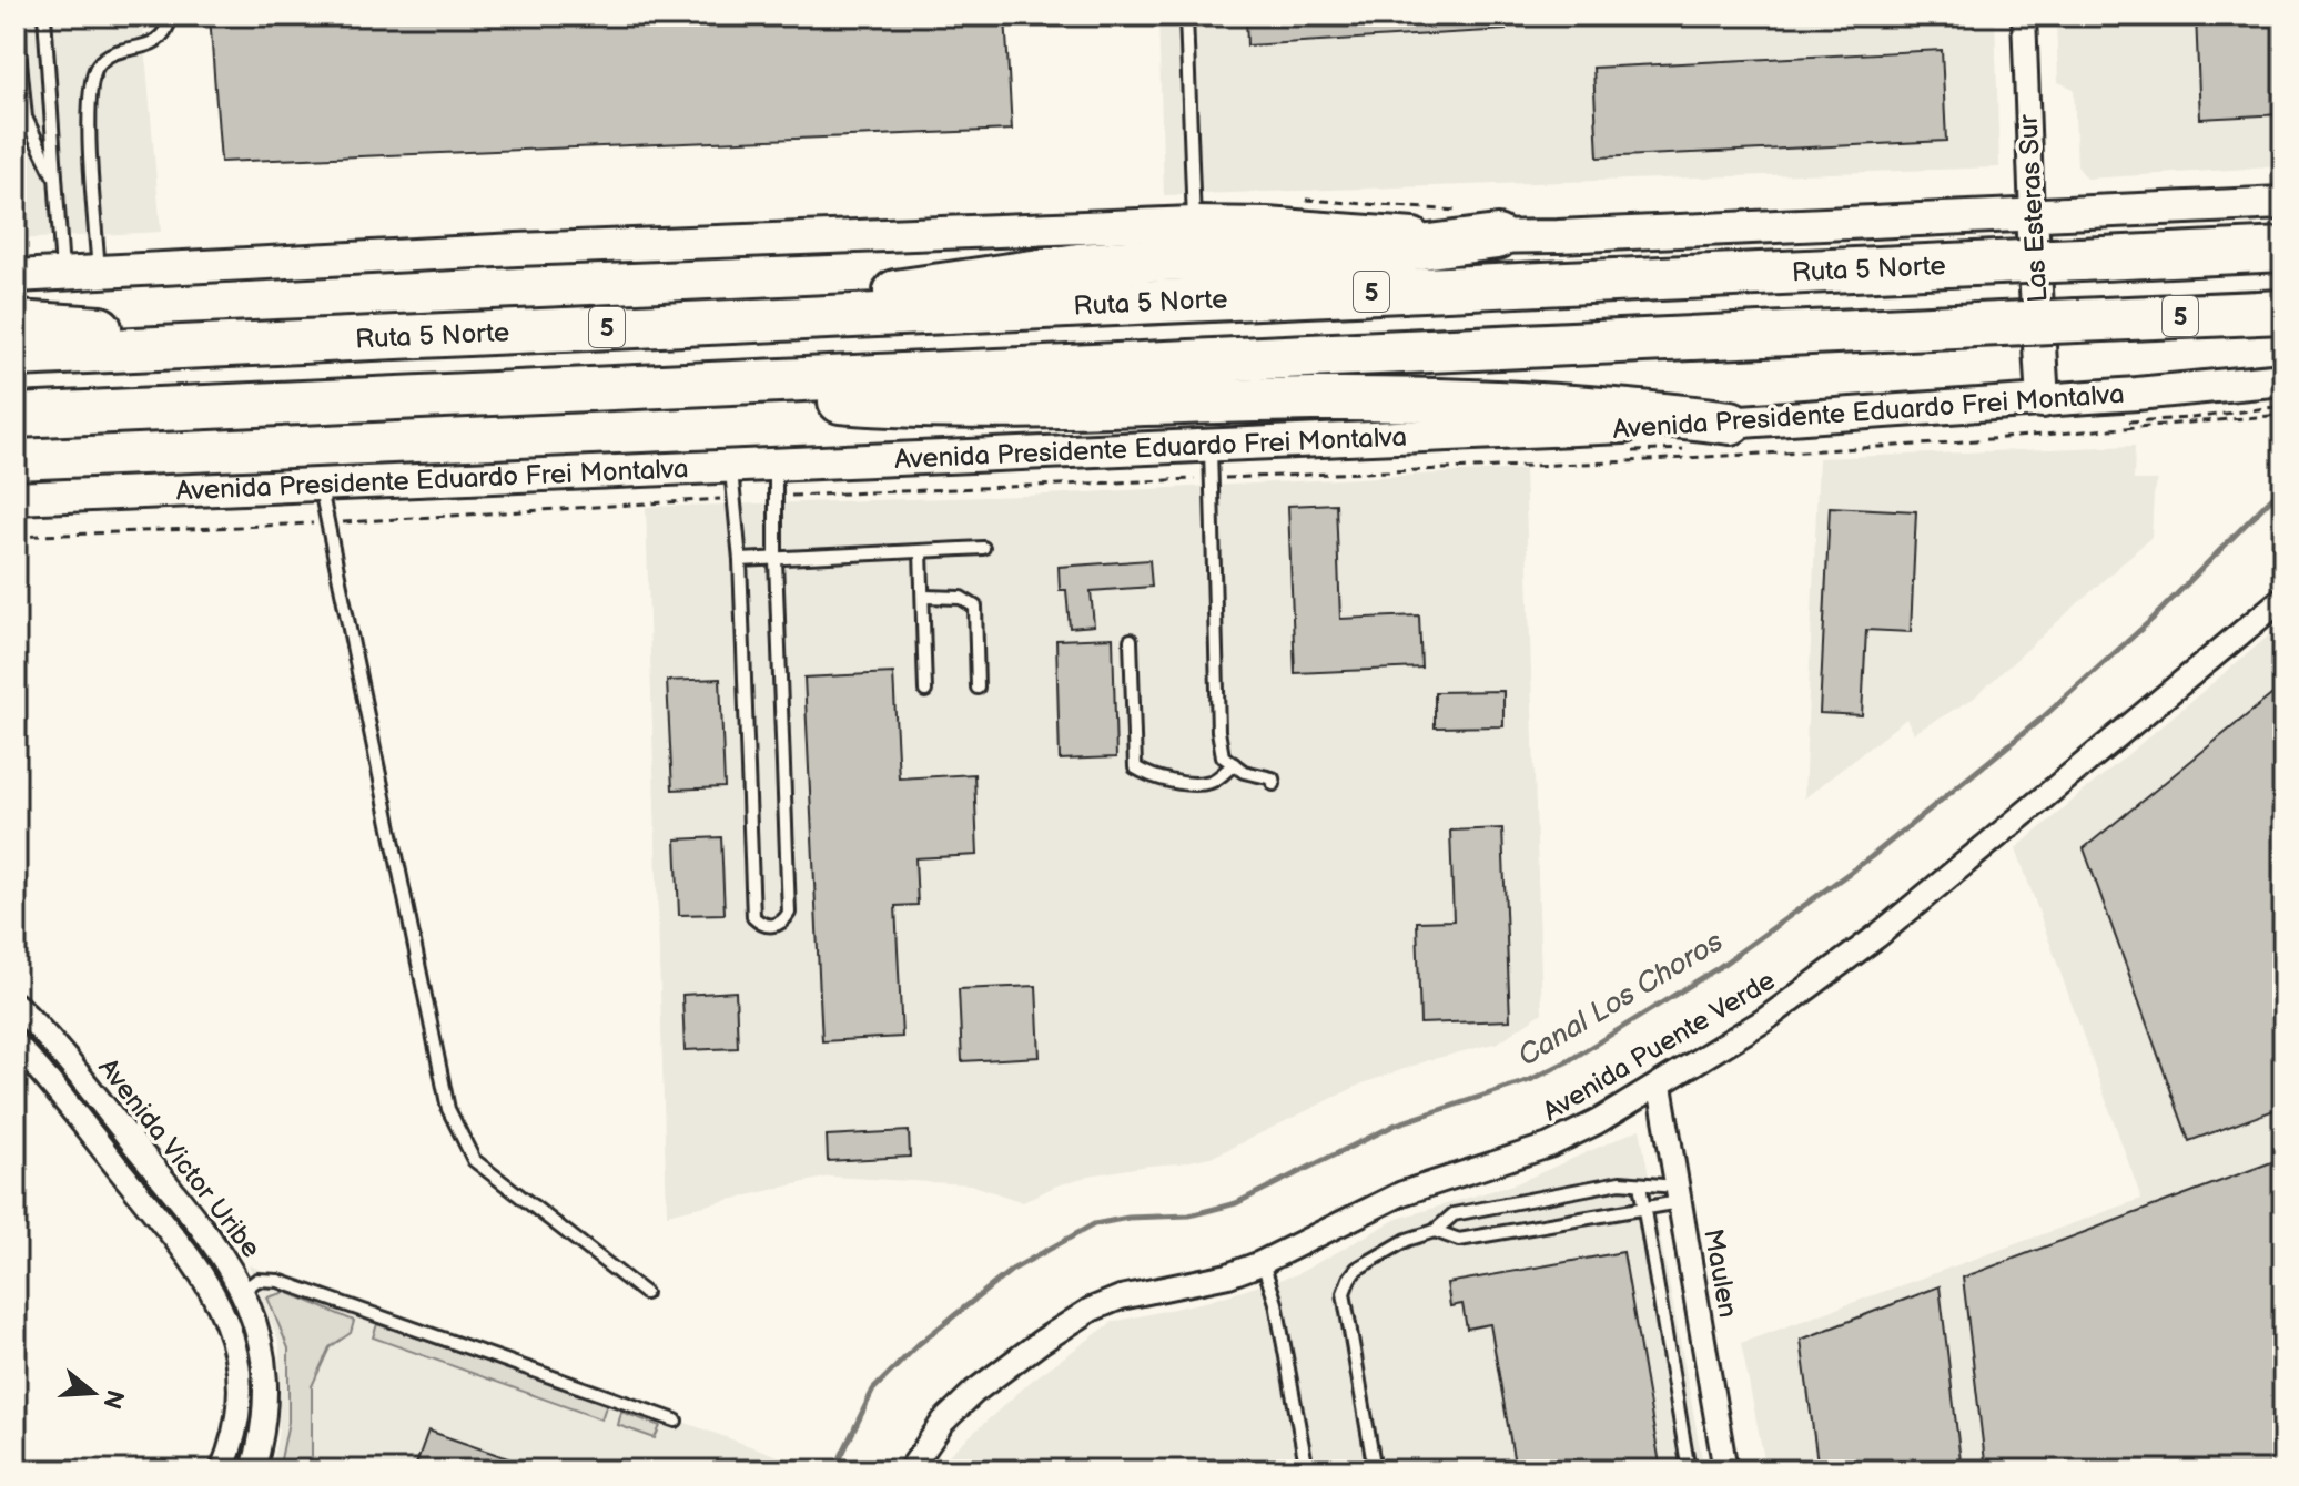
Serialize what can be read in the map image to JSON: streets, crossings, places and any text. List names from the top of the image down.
{
  "streets": {
    "highway": ["Ruta 5 Norte", "5"],
    "main road": ["Las Esteras Sur", "Avenida Presidente Eduardo Frei Montalva"],
    "street": ["Avenida Puente Verde", "Avenida Victor Uribe", "Maulen"]
  },
  "crossings": [
    ["Las Esteras Sur", "Avenida Presidente Eduardo Frei Montalva"],
    ["Avenida Puente Verde", "Maulen"]
  ],
  "water": ["Canal Los Choros"],
  "north": "right"
}
